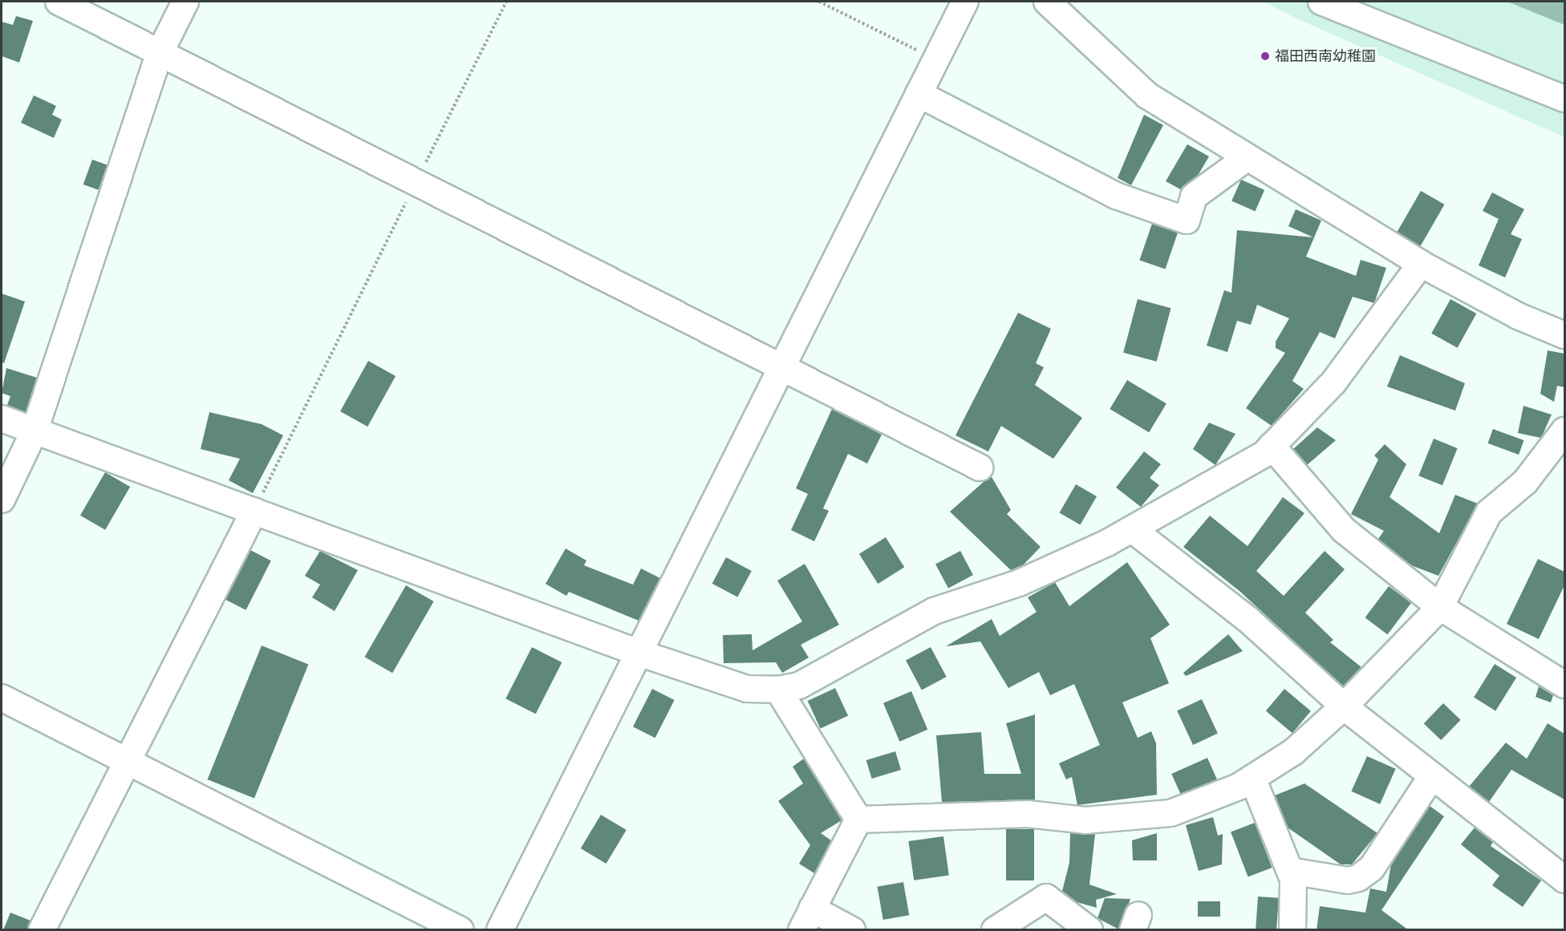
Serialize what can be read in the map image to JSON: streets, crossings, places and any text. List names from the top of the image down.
{
  "places": ["福田西南幼稚園"]
}
